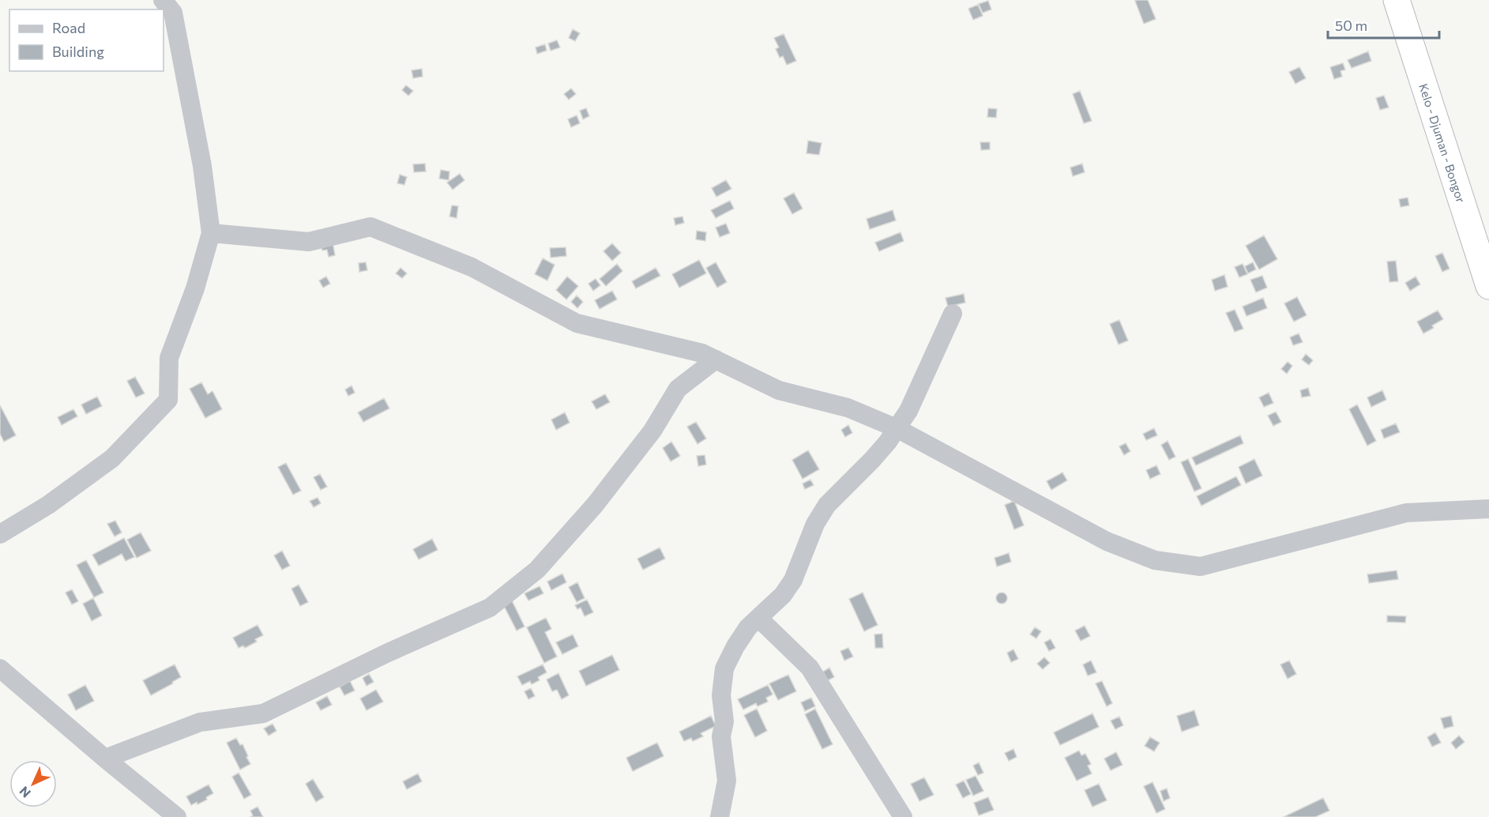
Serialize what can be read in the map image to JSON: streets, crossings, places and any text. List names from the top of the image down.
{
  "streets": {
    "highway": ["Kelo - Djuman - Bongor"]
  },
  "legend": ["Road", "Building"],
  "scale_bar": "50 m",
  "north": "bottom left"
}
